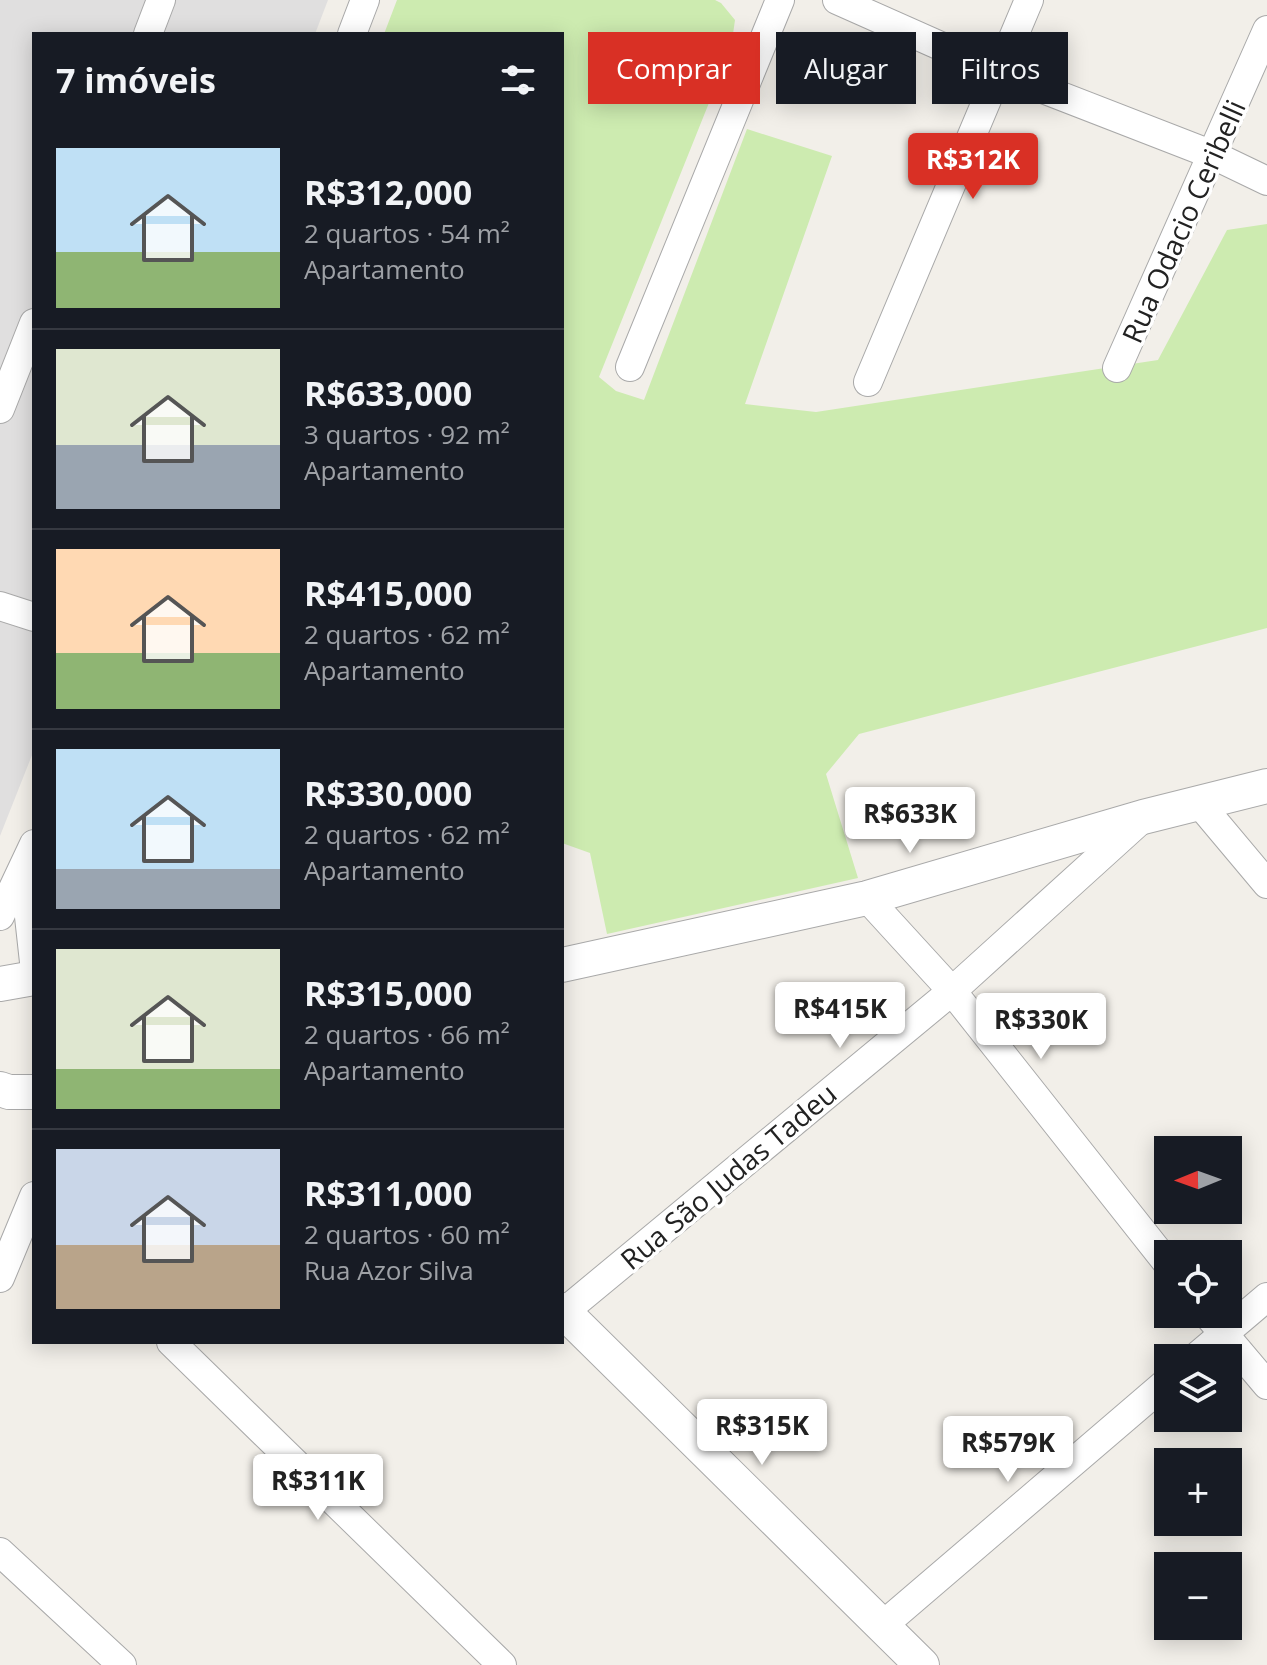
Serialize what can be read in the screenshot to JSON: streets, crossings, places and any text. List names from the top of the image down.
{
  "streets": {
    "street": ["Rua Odacio Ceribelli", "Rua São Judas Tadeu"]
  },
  "north": "left",
  "page": {
    "chip": ["Comprar", "Alugar", "Filtros"],
    "heading": "7 imóveis",
    "list": [
      {
        "name": "R$312,000",
        "note": "2 quartos · 54 m² · Apartamento"
      },
      {
        "name": "R$633,000",
        "note": "3 quartos · 92 m² · Apartamento"
      },
      {
        "name": "R$415,000",
        "note": "2 quartos · 62 m² · Apartamento"
      },
      {
        "name": "R$330,000",
        "note": "2 quartos · 62 m² · Apartamento"
      },
      {
        "name": "R$315,000",
        "note": "2 quartos · 66 m² · Apartamento"
      },
      {
        "name": "R$311,000",
        "note": "2 quartos · 60 m² · Rua Azor Silva"
      }
    ],
    "price": [
      "R$312K",
      "R$633K",
      "R$415K",
      "R$330K",
      "R$315K",
      "R$579K",
      "R$311K"
    ],
    "map_buttons": ["+", "−"]
  }
}
